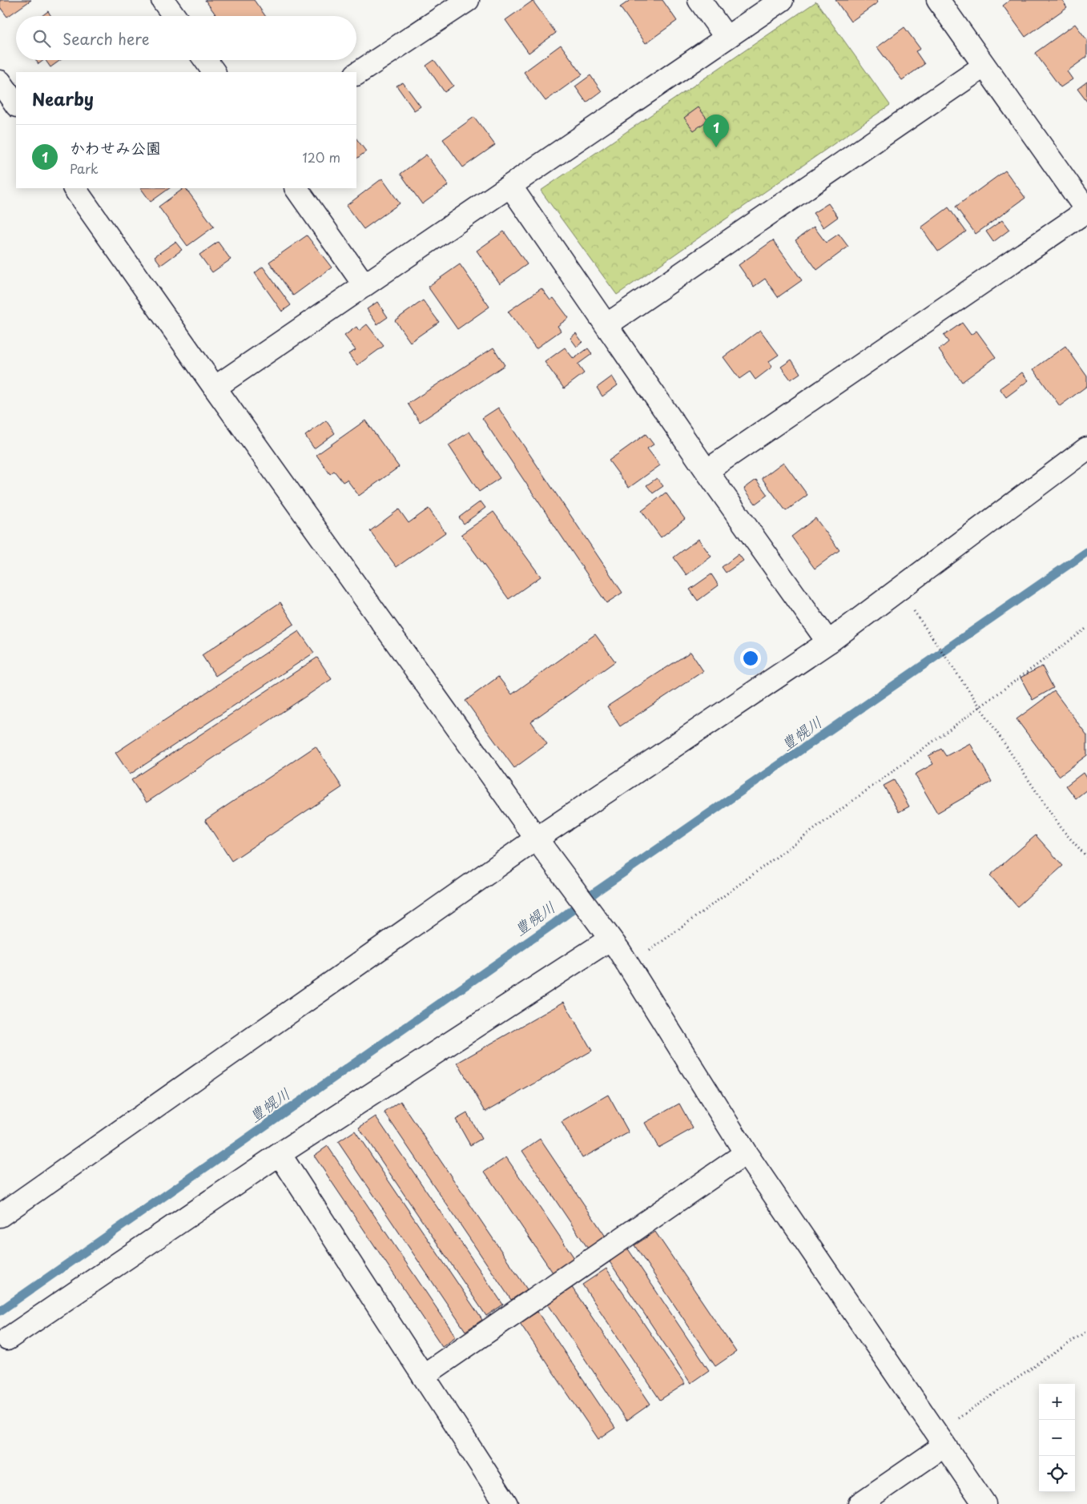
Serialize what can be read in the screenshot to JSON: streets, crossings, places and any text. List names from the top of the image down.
{
  "water": ["豊幌川"],
  "page": {
    "search": "Search here",
    "heading": "Nearby",
    "pins": "1",
    "list": [
      {
        "mark": "1",
        "name": "かわせみ公園",
        "note": "Park",
        "value": "120 m"
      }
    ],
    "map_buttons": ["+", "−"]
  }
}
